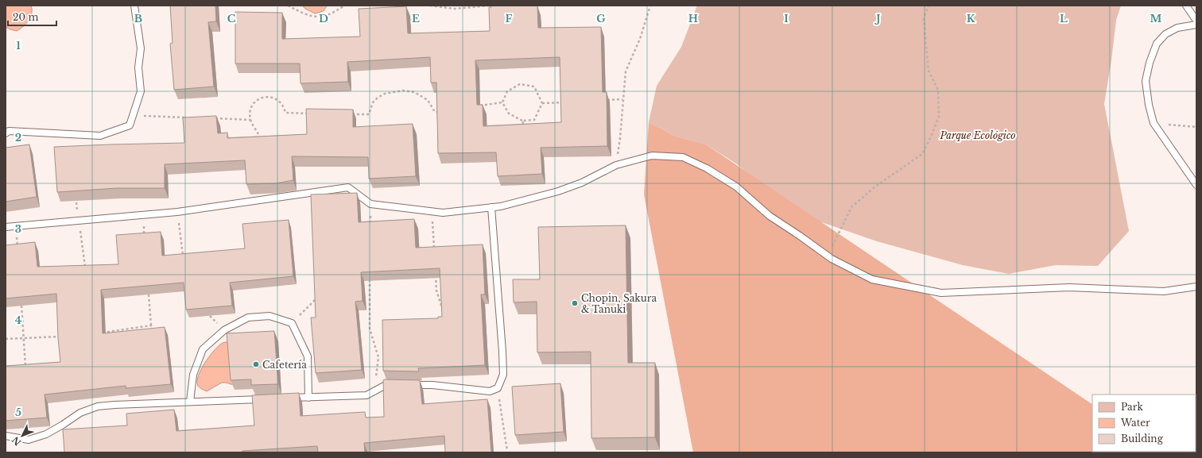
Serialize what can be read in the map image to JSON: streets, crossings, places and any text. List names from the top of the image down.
{
  "parks": ["Parque Ecológico"],
  "places": ["Chopin, Sakura & Tanuki", "Cafetería"],
  "legend": ["Park", "Water", "Building"],
  "scale_bar": "20 m",
  "north": "bottom left",
  "grid": {
    "columns": [
      "B",
      "C",
      "D",
      "E",
      "F",
      "G",
      "H",
      "I",
      "J",
      "K",
      "L",
      "M"
    ],
    "rows": [
      "1",
      "2",
      "3",
      "4",
      "5"
    ]
  }
}
